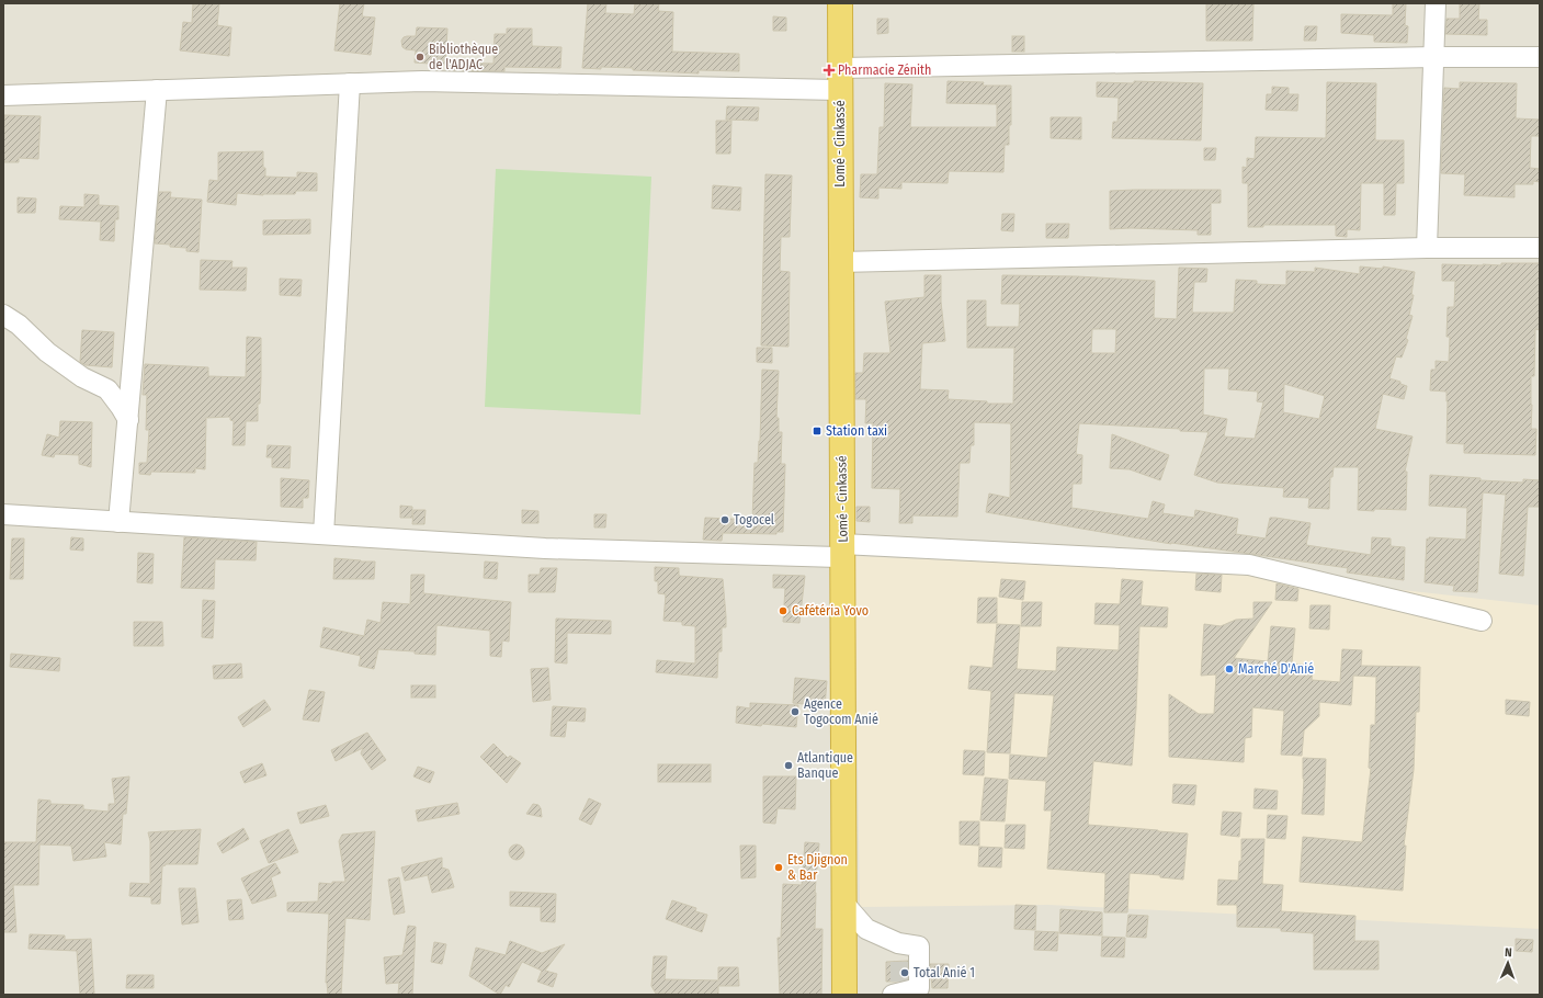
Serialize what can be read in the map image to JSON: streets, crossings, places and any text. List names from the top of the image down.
{
  "streets": {
    "highway": ["Lomé - Cinkassé"]
  },
  "places": {
    "other": [
      "Bibliothèque de l'ADJAC",
      "Togocel",
      "Cafétéria Yovo",
      "Marché D'Anié",
      "Agence Togocom Anié",
      "Atlantique Banque",
      "Ets Djignon & Bar",
      "Total Anié 1"
    ],
    "health": ["Pharmacie Zénith"],
    "transit": ["Station taxi"]
  },
  "north": "top"
}
